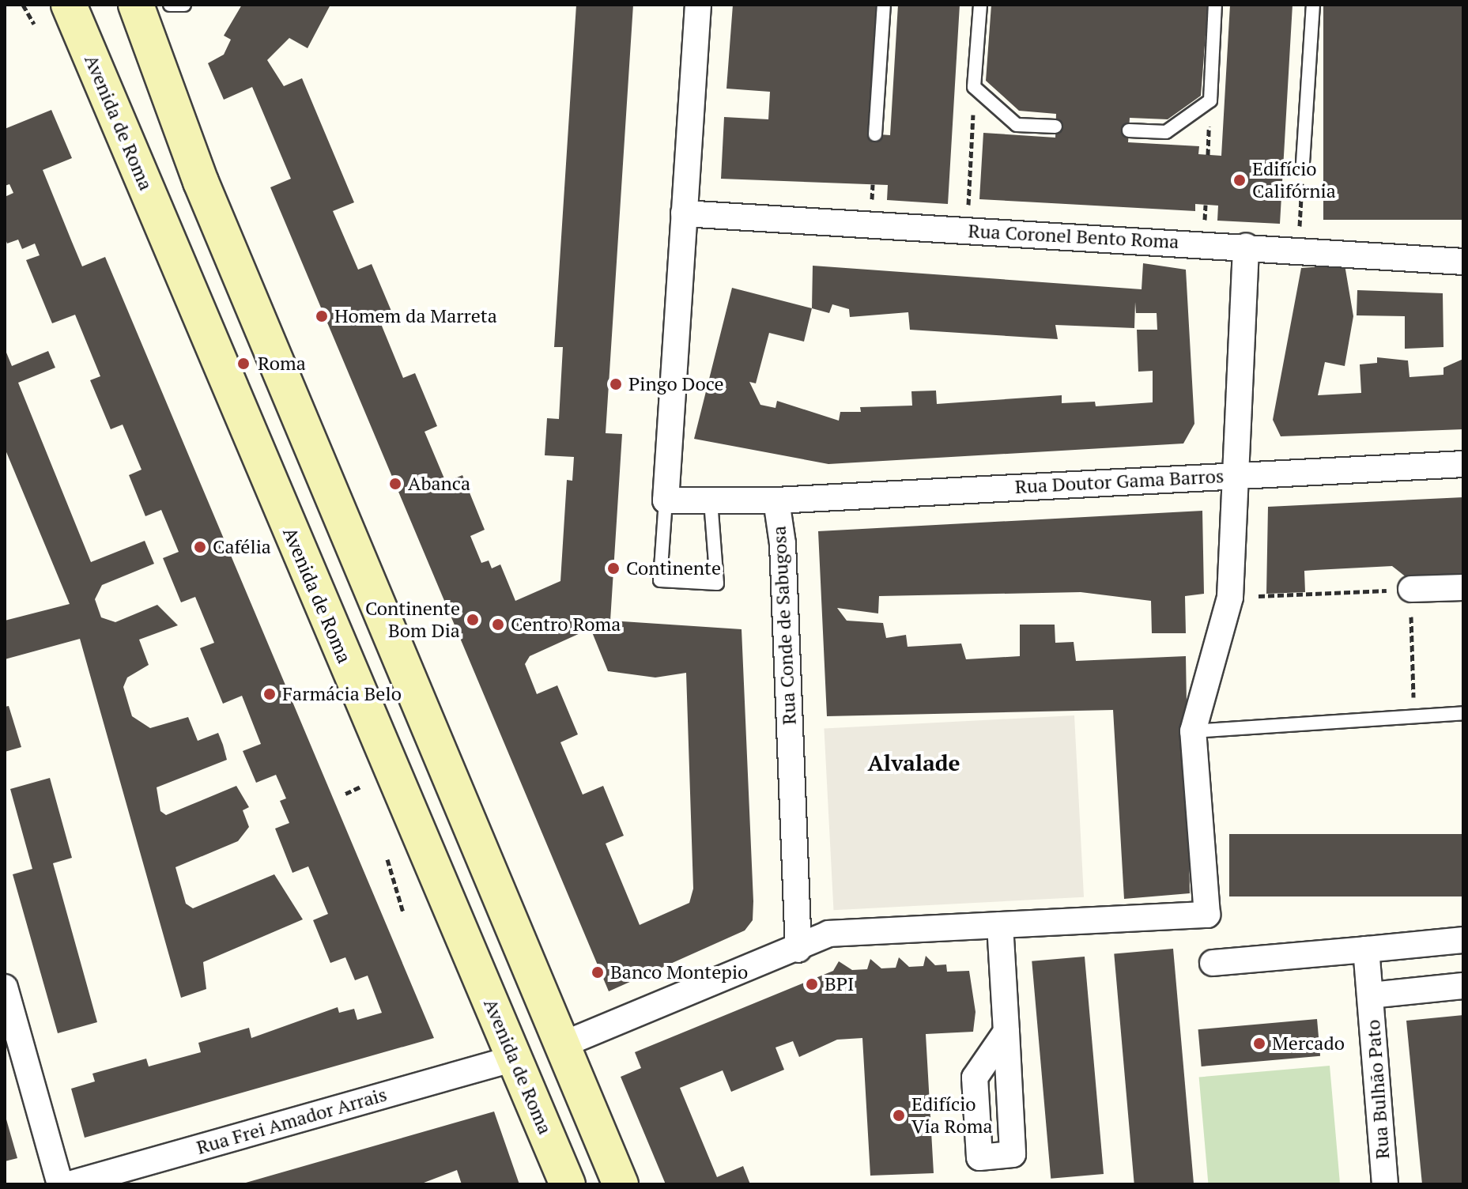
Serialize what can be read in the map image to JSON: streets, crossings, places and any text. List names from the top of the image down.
{
  "streets": {
    "main road": ["Avenida de Roma"],
    "street": [
      "Rua Coronel Bento Roma",
      "Rua Doutor Gama Barros",
      "Rua Conde de Sabugosa",
      "Rua Bulhão Pato",
      "Rua Frei Amador Arrais"
    ]
  },
  "crossings": [
    ["Avenida de Roma", "Rua Frei Amador Arrais"],
    ["Rua Doutor Gama Barros", "Rua Conde de Sabugosa"]
  ],
  "districts": ["Alvalade"],
  "places": [
    "Edifício Califórnia",
    "Homem da Marreta",
    "Roma",
    "Pingo Doce",
    "Abanca",
    "Cafélia",
    "Continente",
    "Continente Bom Dia",
    "Centro Roma",
    "Farmácia Belo",
    "Banco Montepio",
    "BPI",
    "Mercado",
    "Edifício Via Roma"
  ]
}
